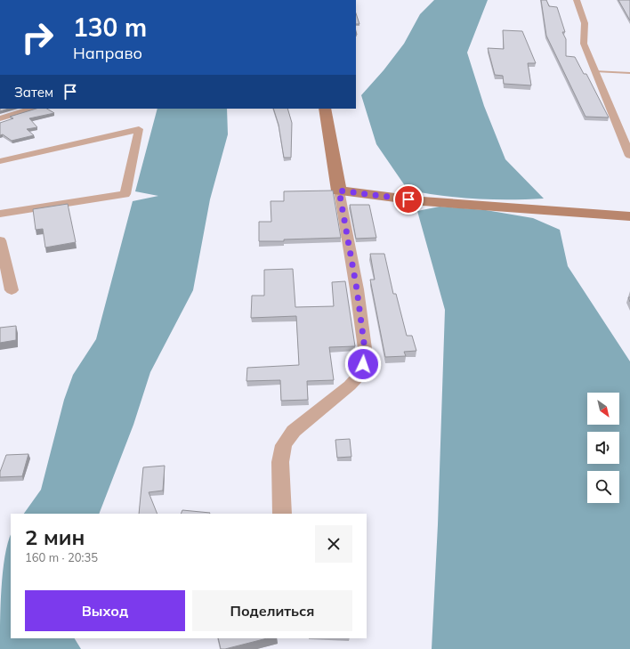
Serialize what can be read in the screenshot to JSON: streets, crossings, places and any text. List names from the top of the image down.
{
  "north": "bottom right",
  "page": {
    "turn": ["130 m", "Направо"],
    "then": "Затем",
    "heading": ["2 мин", "160 m · 20:35"],
    "buttons": ["Выход", "Поделиться"]
  }
}
